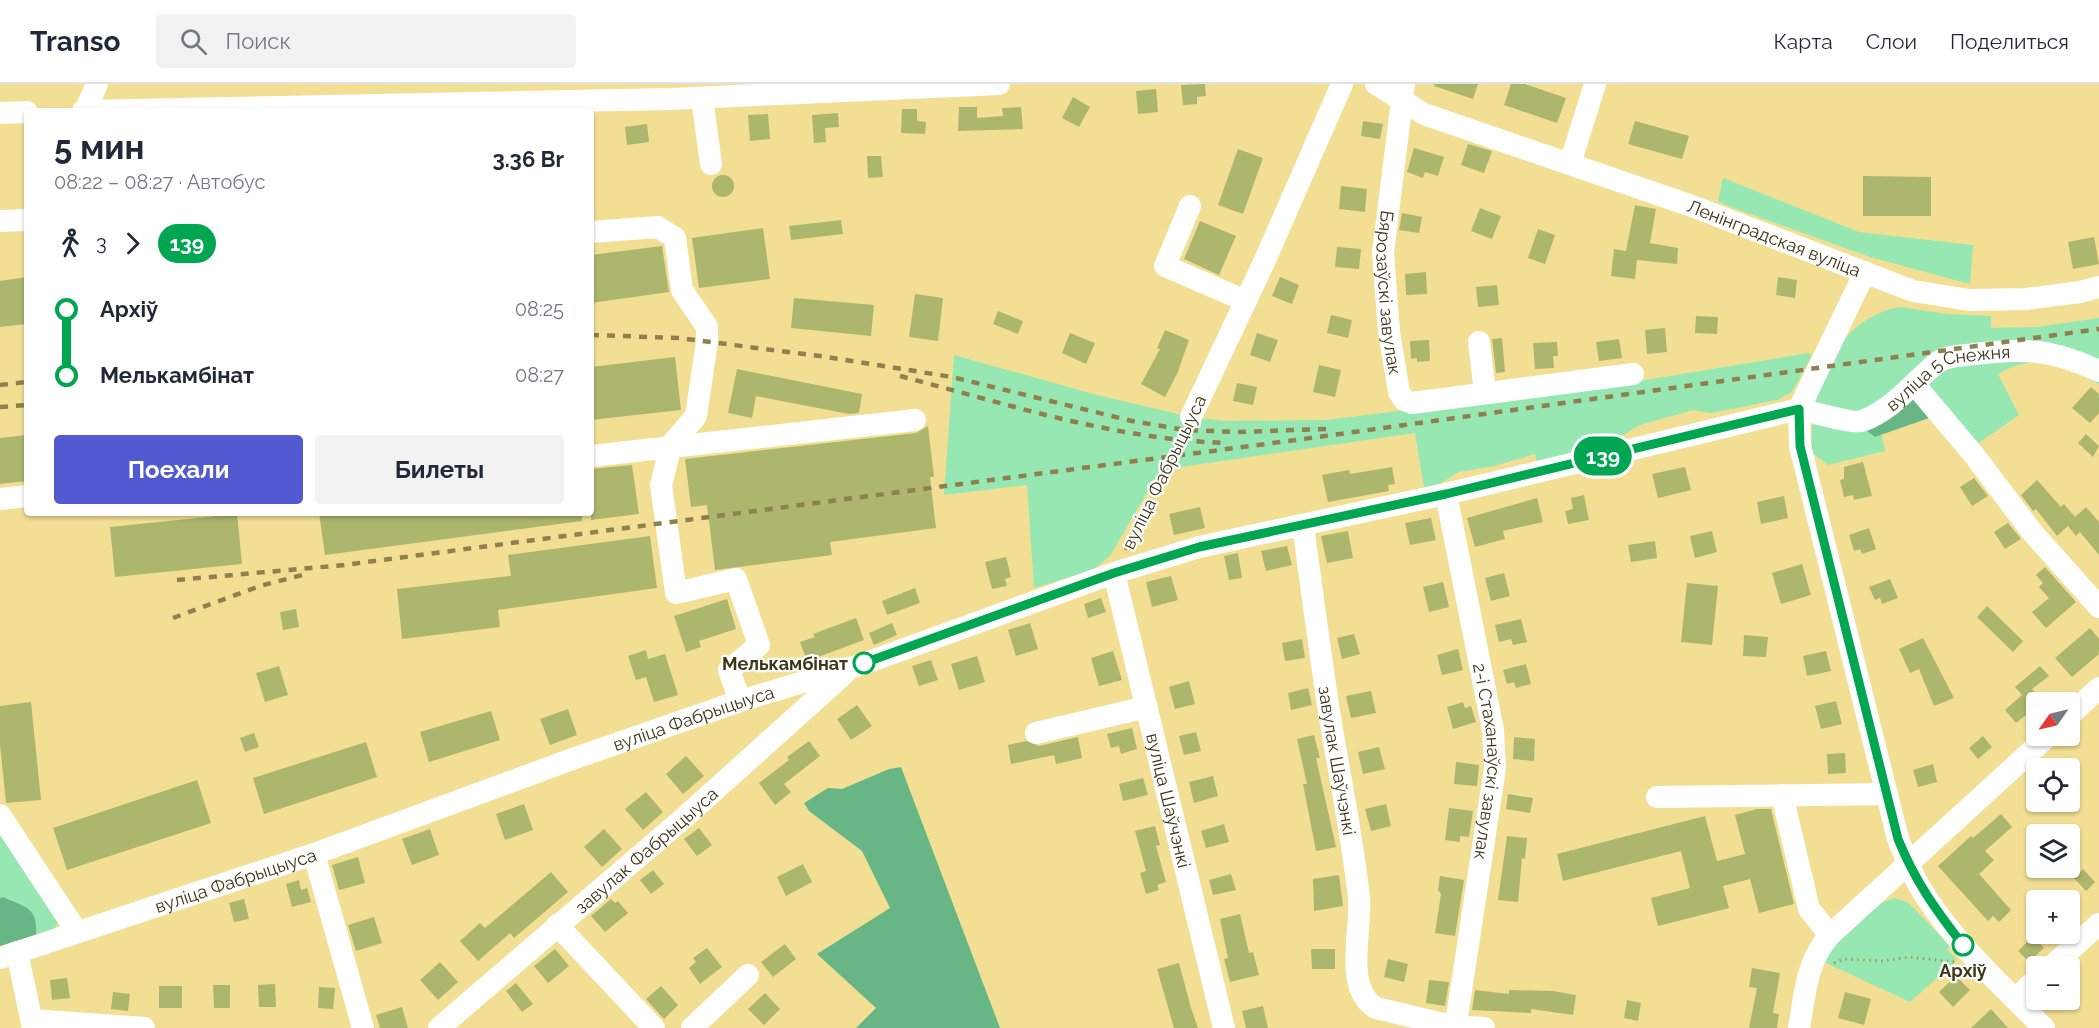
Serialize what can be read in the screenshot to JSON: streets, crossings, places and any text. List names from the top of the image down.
{
  "streets": {
    "street": [
      "Ленінградская вуліца",
      "Бярозаўскі завулак",
      "вуліца 5 Снежня",
      "вуліца Фабрыцыуса",
      "завулак Шаўчэнкі",
      "2-і Стаханаўскі завулак",
      "вуліца Шаўчэнкі",
      "завулак Фабрыцыуса"
    ]
  },
  "crossings": [
    ["Ленінградская вуліца", "Бярозаўскі завулак"],
    ["Ленінградская вуліца", "вуліца 5 Снежня"],
    ["вуліца Фабрыцыуса", "вуліца Шаўчэнкі"],
    ["вуліца Фабрыцыуса", "завулак Фабрыцыуса"],
    ["завулак Шаўчэнкі", "2-і Стаханаўскі завулак"]
  ],
  "places": ["Мелькамбінат", "Архіў"],
  "lines": ["bus line 139"],
  "north": "bottom left",
  "page": {
    "header": "Transo",
    "search": "Поиск",
    "nav": ["Карта", "Слои", "Поделиться"],
    "on_map": "139",
    "heading": ["5 мин", "08:22 – 08:27 · Автобус", "3.36 Br"],
    "legs": ["3", "139"],
    "list": [
      {
        "name": "Архіў",
        "value": "08:25"
      },
      {
        "name": "Мелькамбінат",
        "value": "08:27"
      }
    ],
    "buttons": ["Поехали", "Билеты"],
    "map_buttons": ["+", "−"]
  }
}
